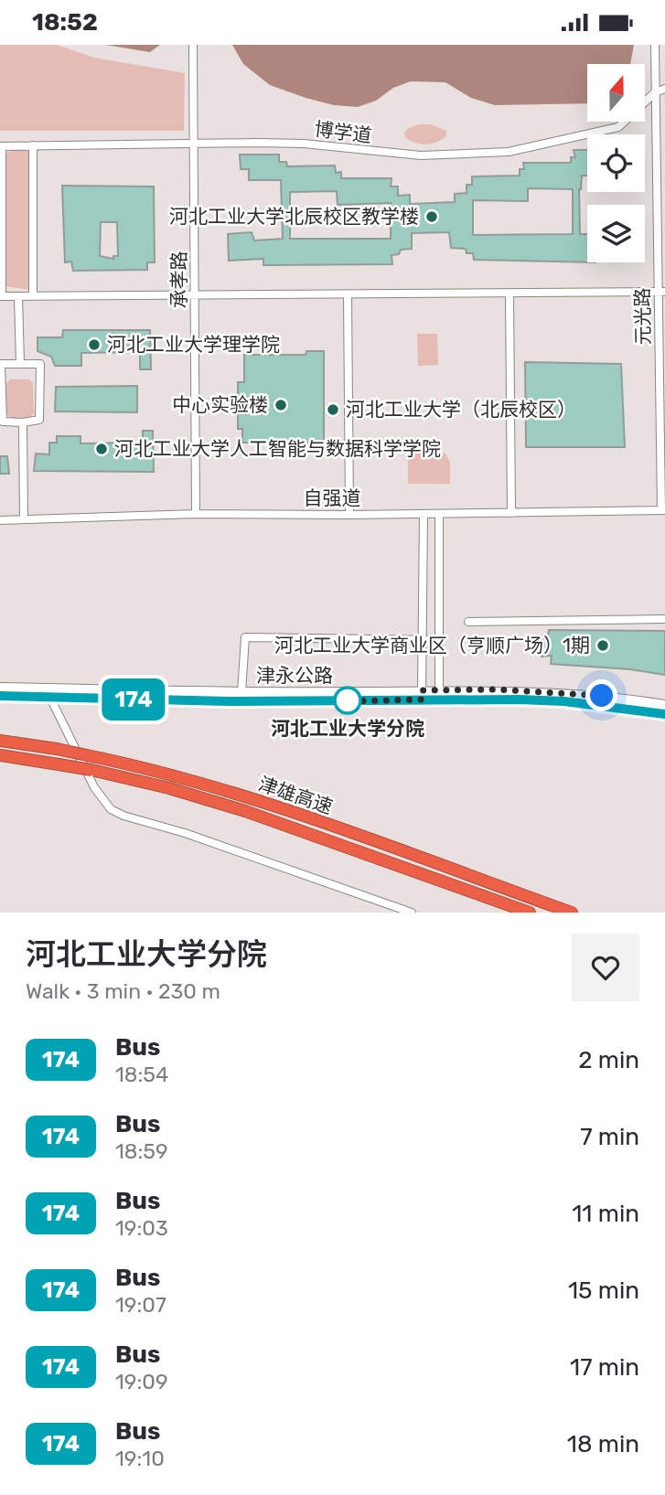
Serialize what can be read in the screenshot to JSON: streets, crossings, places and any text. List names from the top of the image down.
{
  "streets": {
    "highway": ["津雄高速"],
    "street": [
      "博学道",
      "承孝路",
      "元光路",
      "自强道",
      "津永公路"
    ]
  },
  "crossings": [
    ["博学道", "承孝路"],
    ["博学道", "元光路"],
    ["承孝路", "自强道"],
    ["元光路", "自强道"]
  ],
  "places": [
    "河北工业大学北辰校区教学楼",
    "河北工业大学理学院",
    "中心实验楼",
    "河北工业大学（北辰校区）",
    "河北工业大学人工智能与数据科学学院",
    "河北工业大学商业区（亨顺广场）1期",
    "河北工业大学分院"
  ],
  "lines": ["bus line 174"],
  "north": "top",
  "page": {
    "status": "18:52",
    "on_map": "174",
    "heading": ["河北工业大学分院", "Walk · 3 min · 230 m"],
    "list": [
      {
        "mark": "174",
        "name": "Bus",
        "note": "18:54",
        "value": "2 min"
      },
      {
        "mark": "174",
        "name": "Bus",
        "note": "18:59",
        "value": "7 min"
      },
      {
        "mark": "174",
        "name": "Bus",
        "note": "19:03",
        "value": "11 min"
      },
      {
        "mark": "174",
        "name": "Bus",
        "note": "19:07",
        "value": "15 min"
      },
      {
        "mark": "174",
        "name": "Bus",
        "note": "19:09",
        "value": "17 min"
      },
      {
        "mark": "174",
        "name": "Bus",
        "note": "19:10",
        "value": "18 min"
      }
    ]
  }
}
